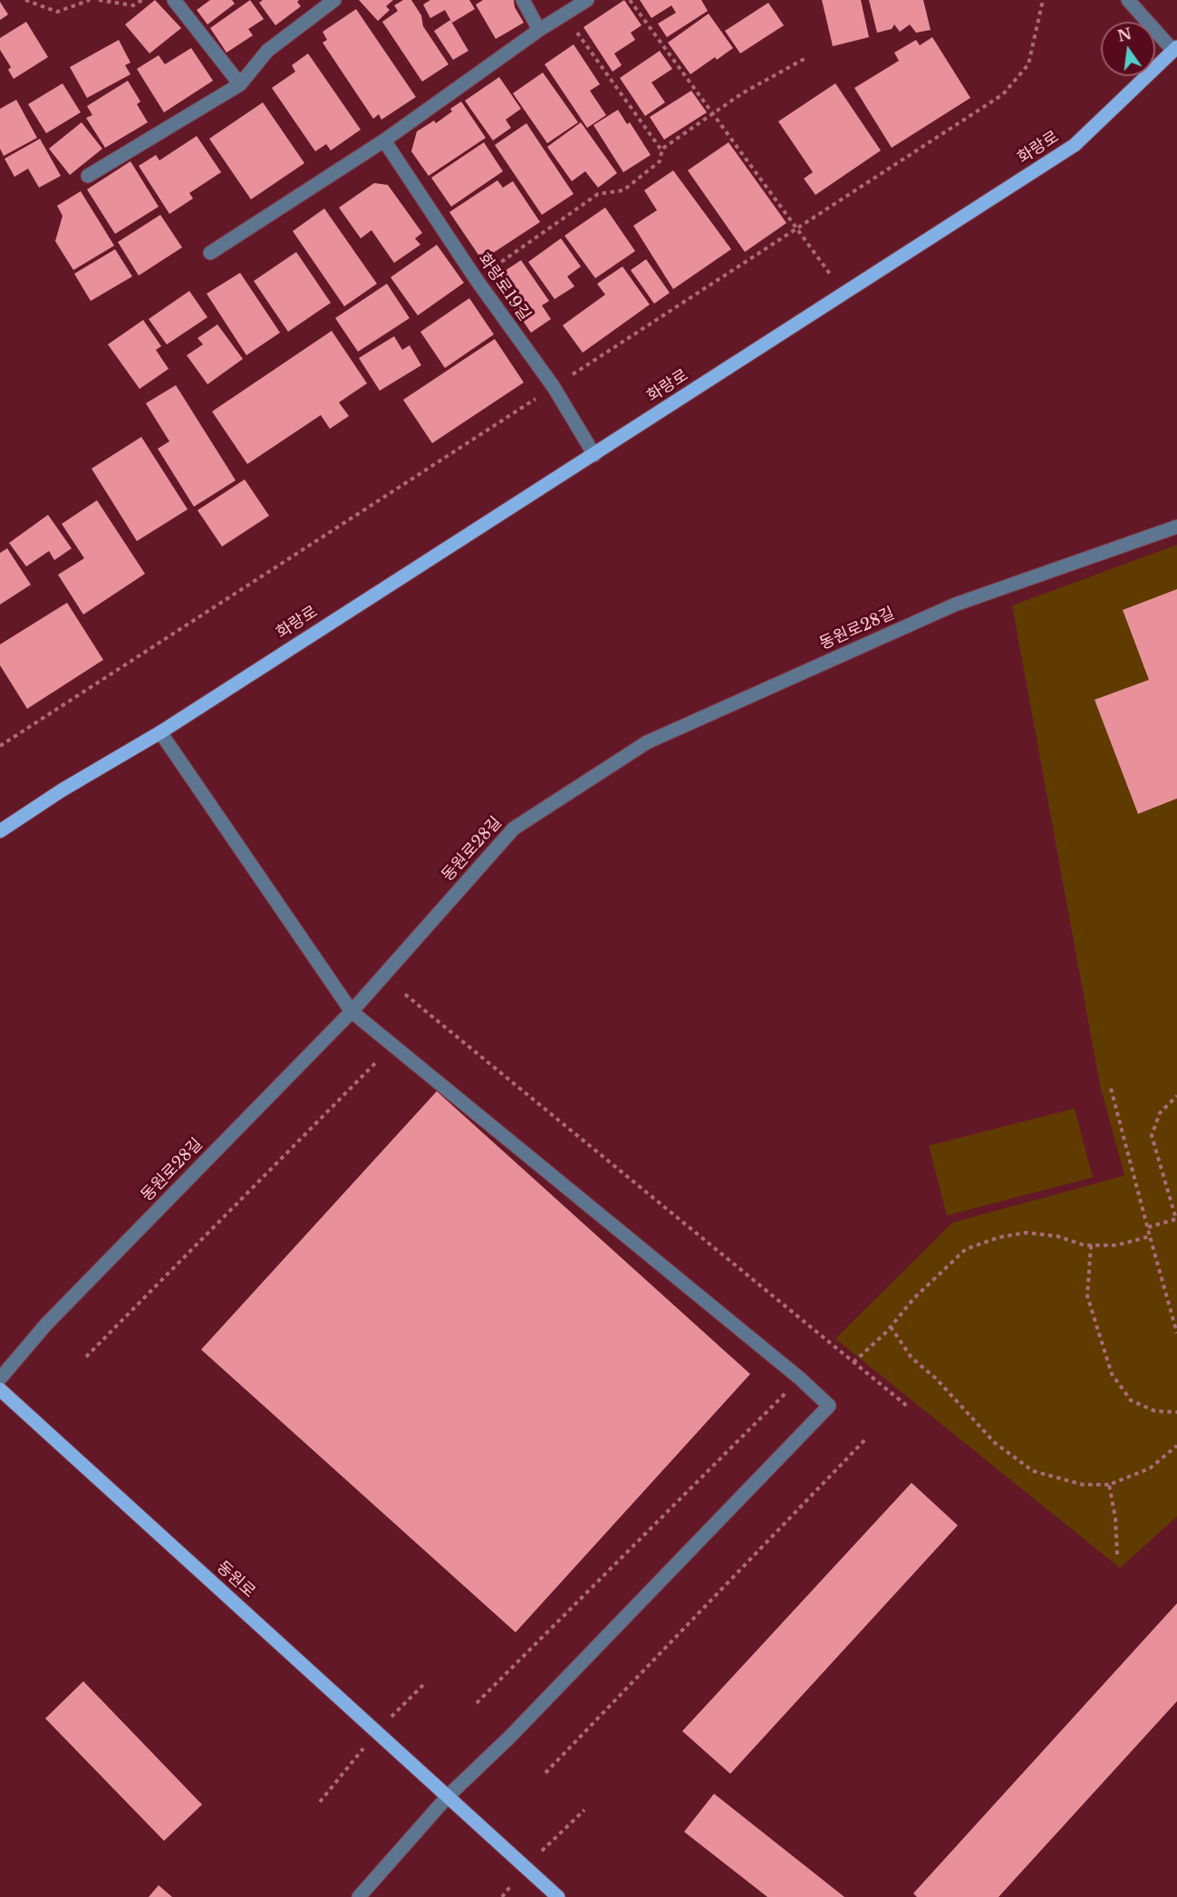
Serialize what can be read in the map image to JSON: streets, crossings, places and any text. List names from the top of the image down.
{
  "streets": {
    "main road": ["화랑로", "동원로"],
    "street": ["화랑로19길", "동원로28길"]
  },
  "crossings": [
    ["화랑로", "화랑로19길"]
  ],
  "north": "top"
}
